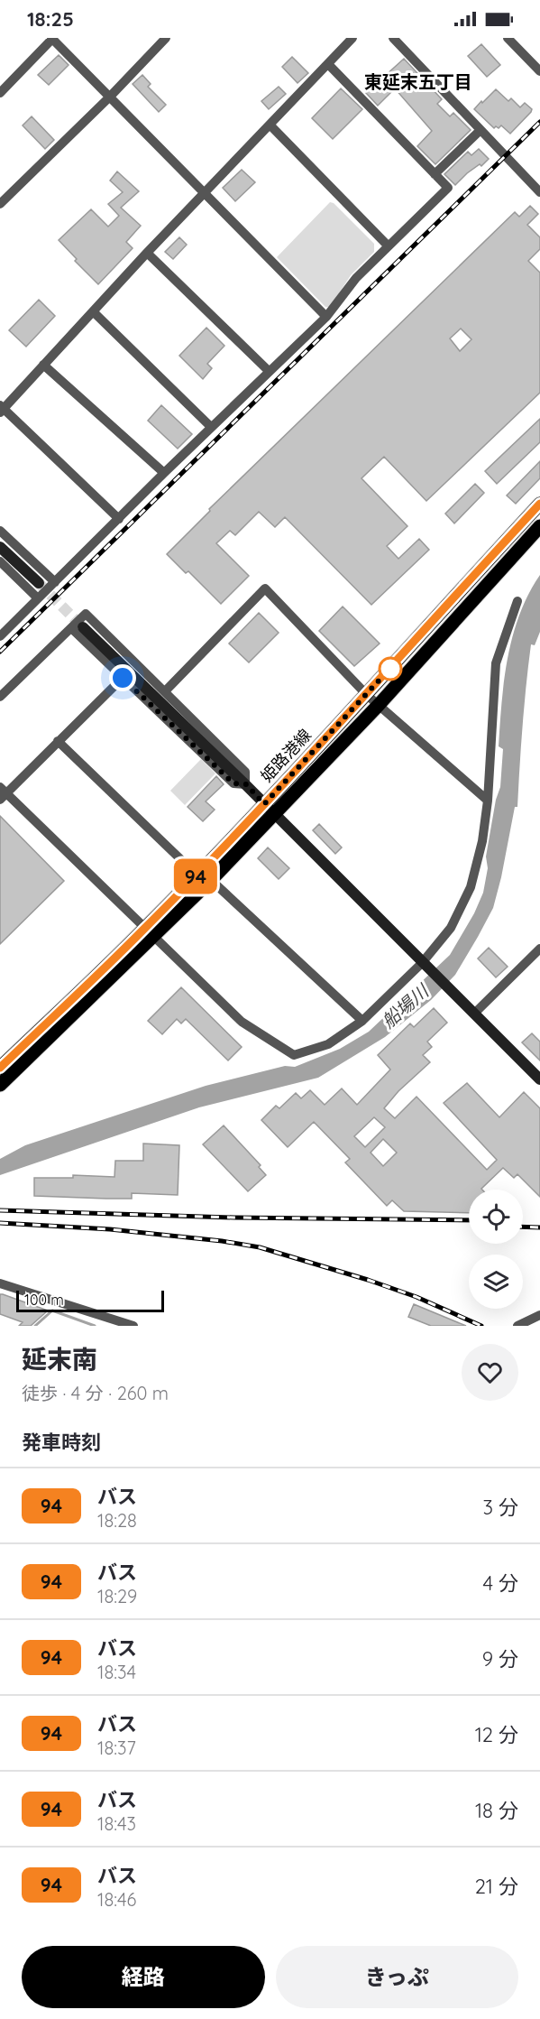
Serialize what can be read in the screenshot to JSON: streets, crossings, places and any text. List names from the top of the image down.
{
  "streets": {
    "main road": ["姫路港線"]
  },
  "districts": ["東延末五丁目"],
  "water": ["船場川"],
  "lines": ["bus line 94"],
  "scale_bar": "100 m",
  "page": {
    "status": "18:25",
    "on_map": "94",
    "scale": "100 m",
    "heading": [
      ["延末南", "徒歩 · 4 分 · 260 m"],
      "発車時刻"
    ],
    "list": [
      {
        "mark": "94",
        "name": "バス",
        "note": "18:28",
        "value": "3 分"
      },
      {
        "mark": "94",
        "name": "バス",
        "note": "18:29",
        "value": "4 分"
      },
      {
        "mark": "94",
        "name": "バス",
        "note": "18:34",
        "value": "9 分"
      },
      {
        "mark": "94",
        "name": "バス",
        "note": "18:37",
        "value": "12 分"
      },
      {
        "mark": "94",
        "name": "バス",
        "note": "18:43",
        "value": "18 分"
      },
      {
        "mark": "94",
        "name": "バス",
        "note": "18:46",
        "value": "21 分"
      }
    ],
    "buttons": ["経路", "きっぷ"]
  }
}
